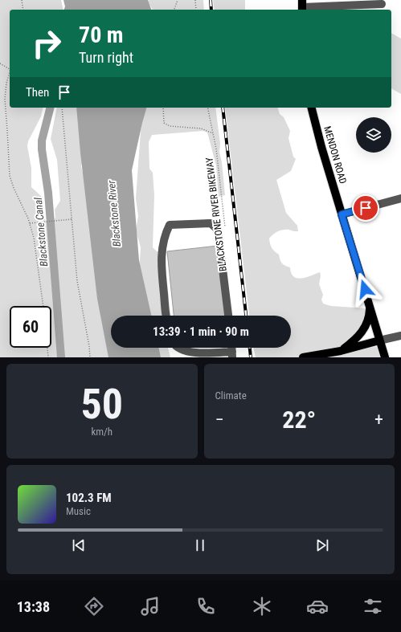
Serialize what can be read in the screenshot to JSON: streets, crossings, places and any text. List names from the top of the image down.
{
  "streets": {
    "main road": ["MENDON ROAD"],
    "path": ["BLACKSTONE RIVER BIKEWAY"]
  },
  "water": ["Blackstone River", "Blackstone Canal"],
  "page": {
    "turn": ["70 m", "Turn right"],
    "then": "Then",
    "limit": "60",
    "trip": "13:39 · 1 min · 90 m",
    "tile": [
      ["50", "km/h"],
      "Climate"
    ],
    "heat": ["−", "22°", "+"],
    "song": ["102.3 FM", "Music"],
    "tabs": "13:38"
  }
}
